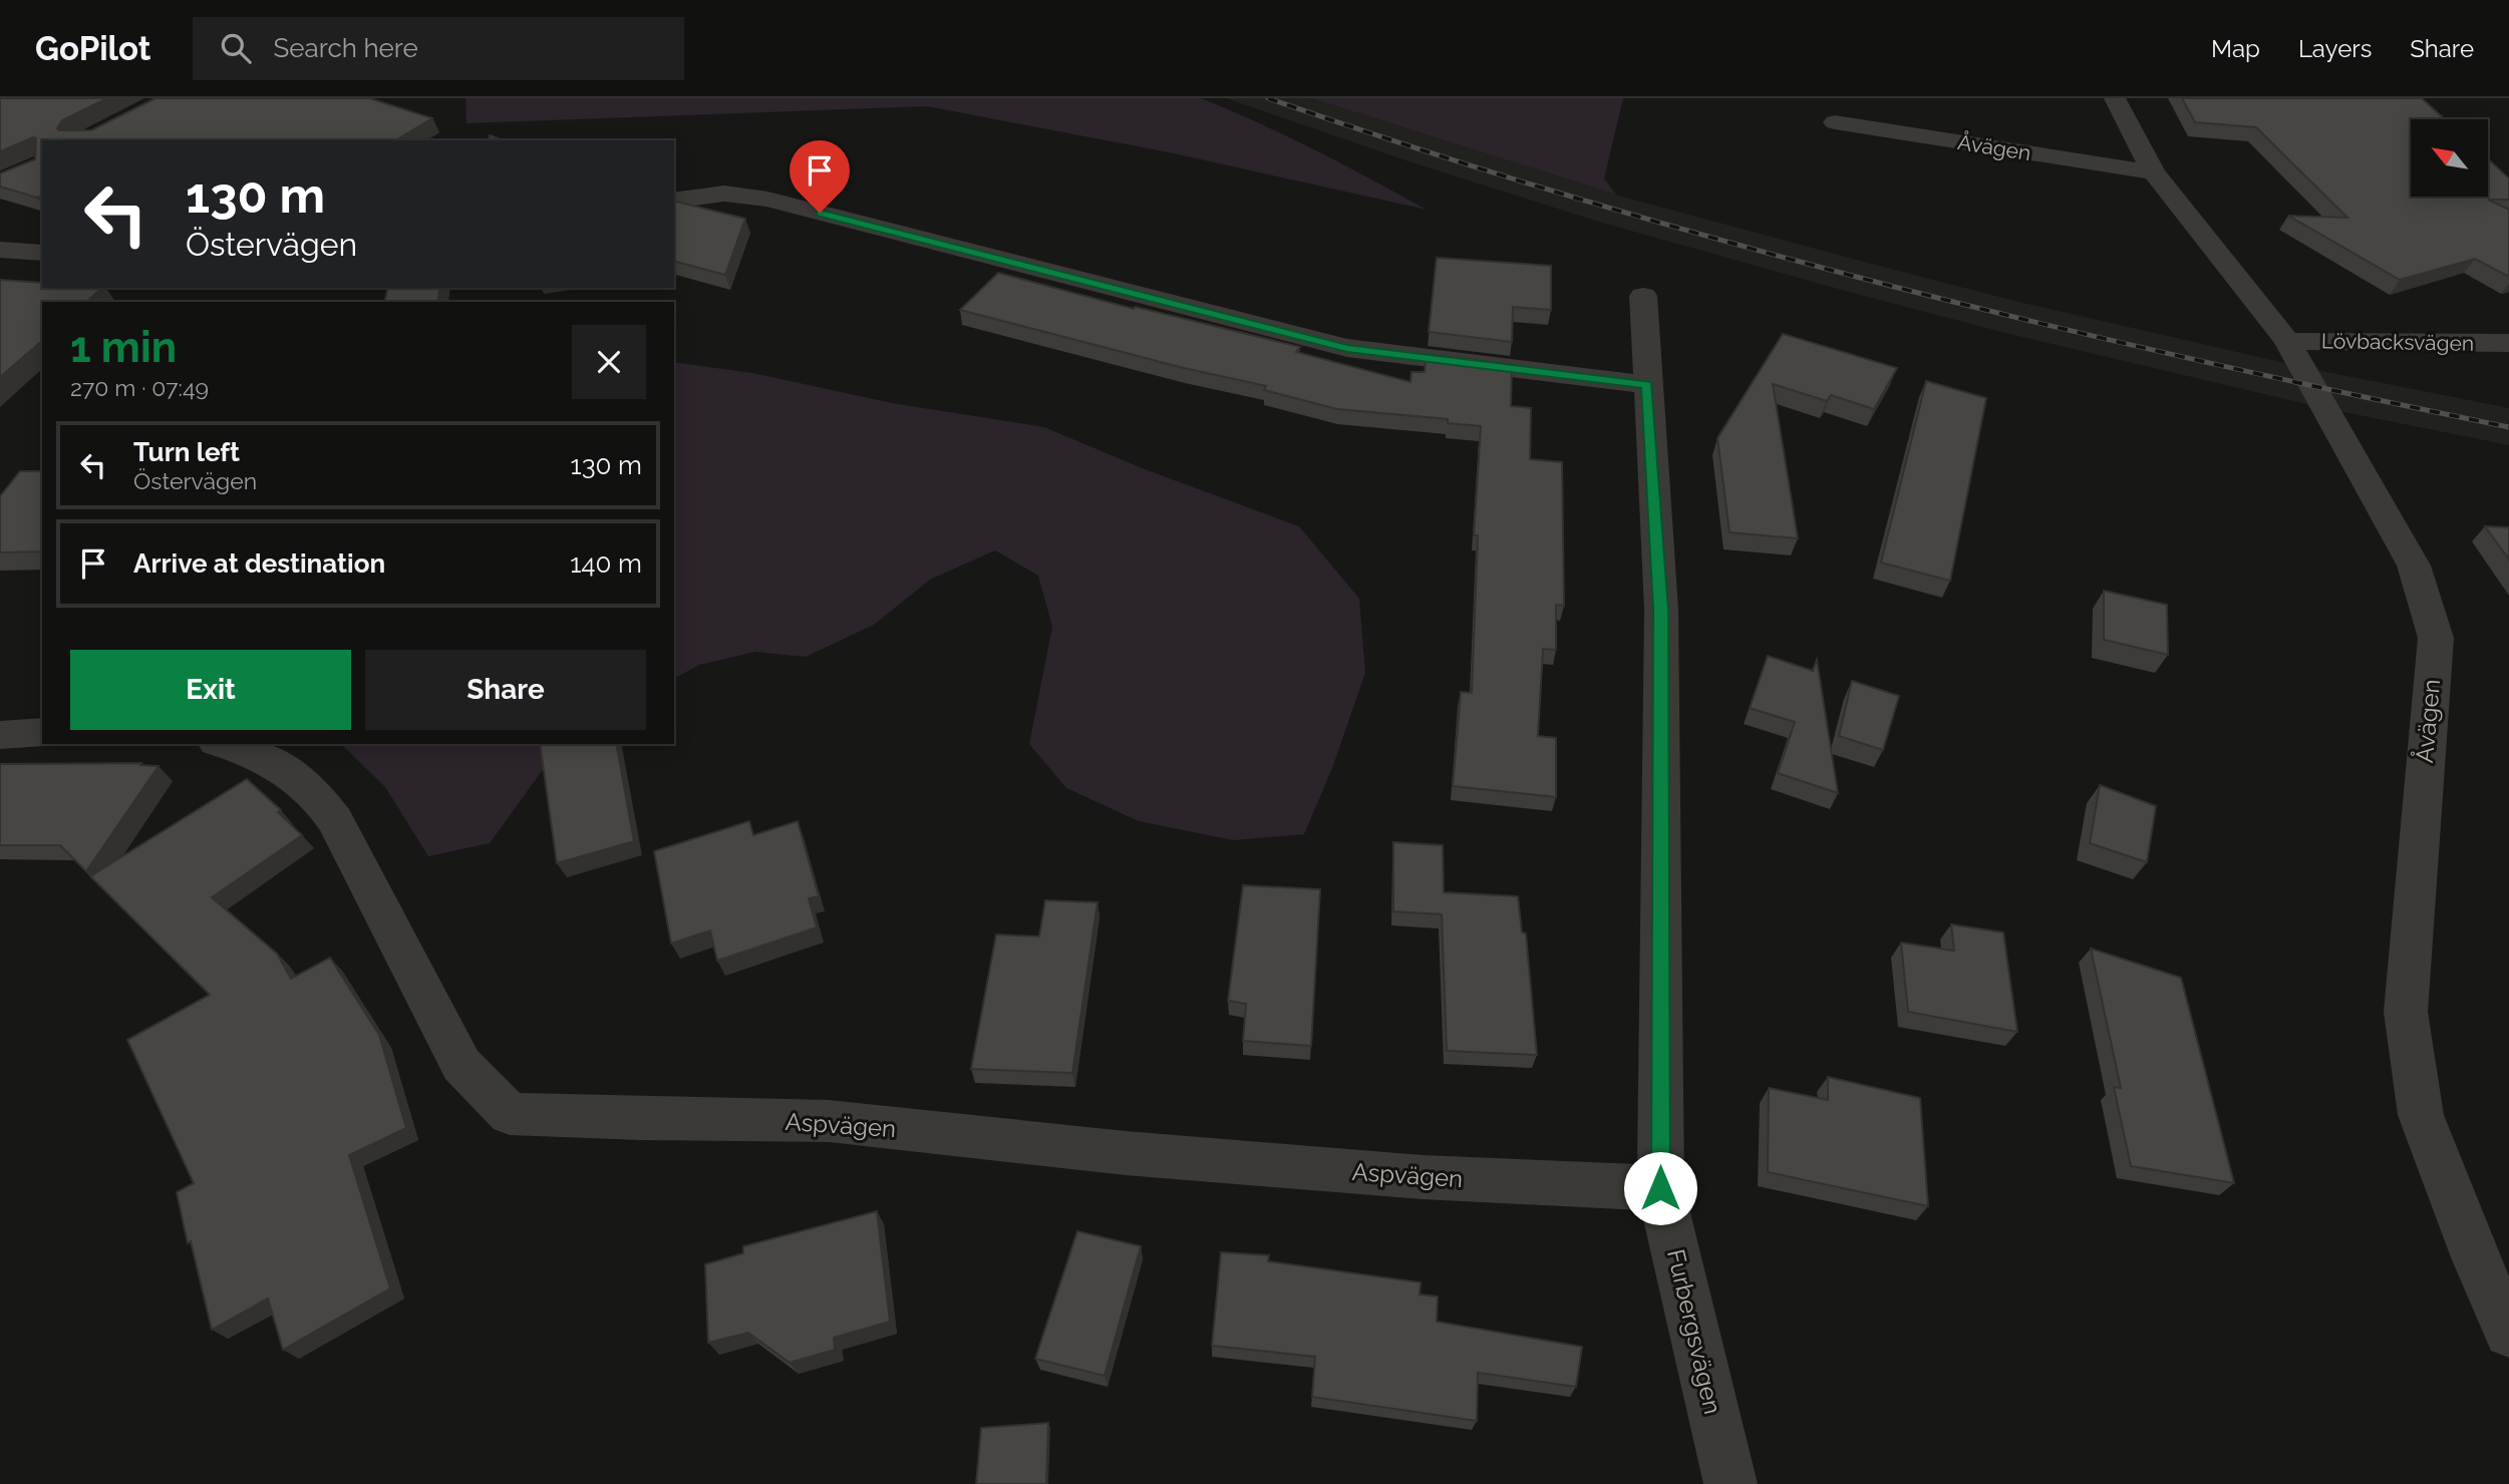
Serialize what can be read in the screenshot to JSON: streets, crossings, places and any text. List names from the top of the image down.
{
  "streets": {
    "street": [
      "Åvägen",
      "Lövbacksvägen",
      "Aspvägen",
      "Furbergsvägen"
    ]
  },
  "crossings": [
    ["Åvägen", "Lövbacksvägen"],
    ["Aspvägen", "Furbergsvägen"]
  ],
  "north": "top left",
  "page": {
    "header": "GoPilot",
    "search": "Search here",
    "nav": ["Map", "Layers", "Share"],
    "turn": ["130 m", "Östervägen"],
    "heading": ["1 min", "270 m · 07:49"],
    "list": [
      {
        "name": "Turn left",
        "note": "Östervägen",
        "value": "130 m"
      },
      {
        "name": "Arrive at destination",
        "value": "140 m"
      }
    ],
    "buttons": ["Exit", "Share"]
  }
}
